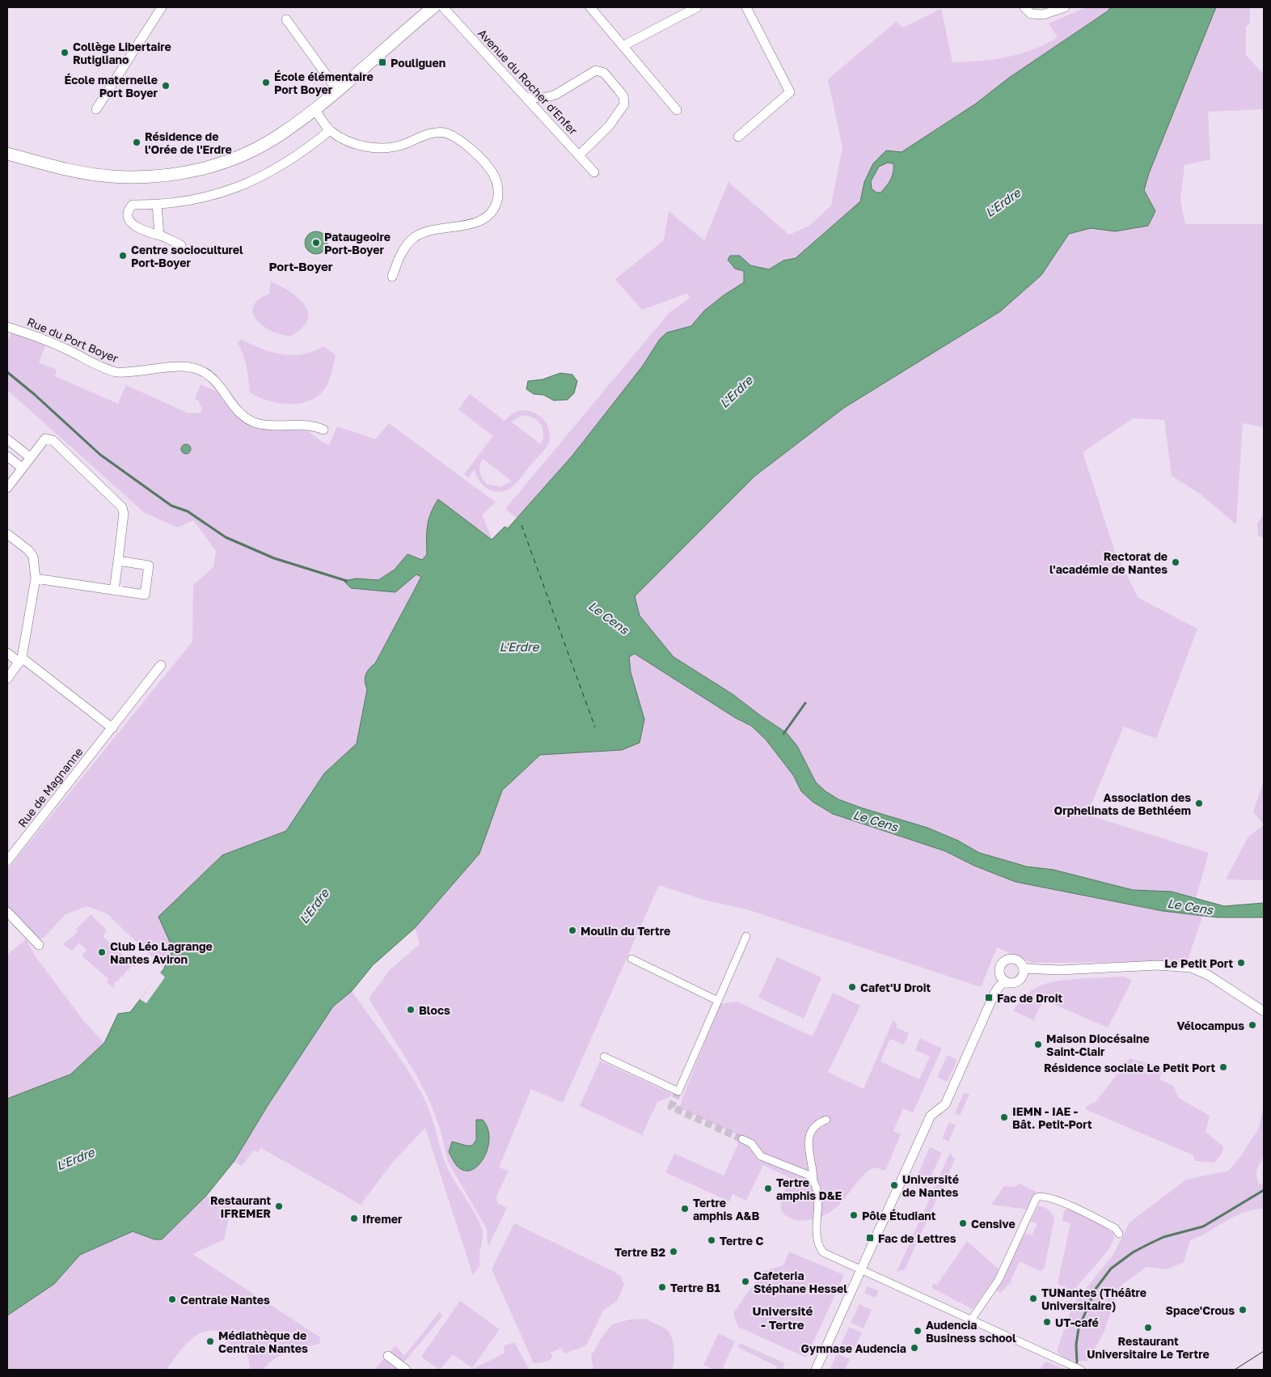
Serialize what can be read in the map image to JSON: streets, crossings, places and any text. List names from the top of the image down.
{
  "streets": {
    "street": ["Avenue du Rocher d'Enfer", "Rue du Port Boyer", "Rue de Magnanne"]
  },
  "districts": ["Port-Boyer", "Université - Tertre"],
  "water": ["L'Erdre", "Le Cens"],
  "places": {
    "other": [
      "Collège Libertaire Rutigliano",
      "École élémentaire Port Boyer",
      "École maternelle Port Boyer",
      "Résidence de l'Orée de l'Erdre",
      "Pataugeoire Port-Boyer",
      "Centre socioculturel Port-Boyer",
      "Rectorat de l'académie de Nantes",
      "Association des Orphelinats de Bethléem",
      "Moulin du Tertre",
      "Club Léo Lagrange Nantes Aviron",
      "Le Petit Port",
      "Cafet'U Droit",
      "Blocs",
      "Vélocampus",
      "Maison Diocésaine Saint-Clair",
      "Résidence sociale Le Petit Port",
      "IEMN - IAE - Bât. Petit-Port",
      "Université de Nantes",
      "Tertre amphis D&E",
      "Restaurant IFREMER",
      "Tertre amphis A&B",
      "Pôle Étudiant",
      "Ifremer",
      "Censive",
      "Tertre C",
      "Tertre B2",
      "Cafeteria Stéphane Hessel",
      "Tertre B1",
      "TUNantes (Théâtre Universitaire)",
      "Centrale Nantes",
      "Space'Crous",
      "UT-café",
      "Restaurant Universitaire Le Tertre",
      "Audencia Business school",
      "Médiathèque de Centrale Nantes",
      "Gymnase Audencia"
    ],
    "transit": ["Pouliguen", "Fac de Droit", "Fac de Lettres"]
  }
}
